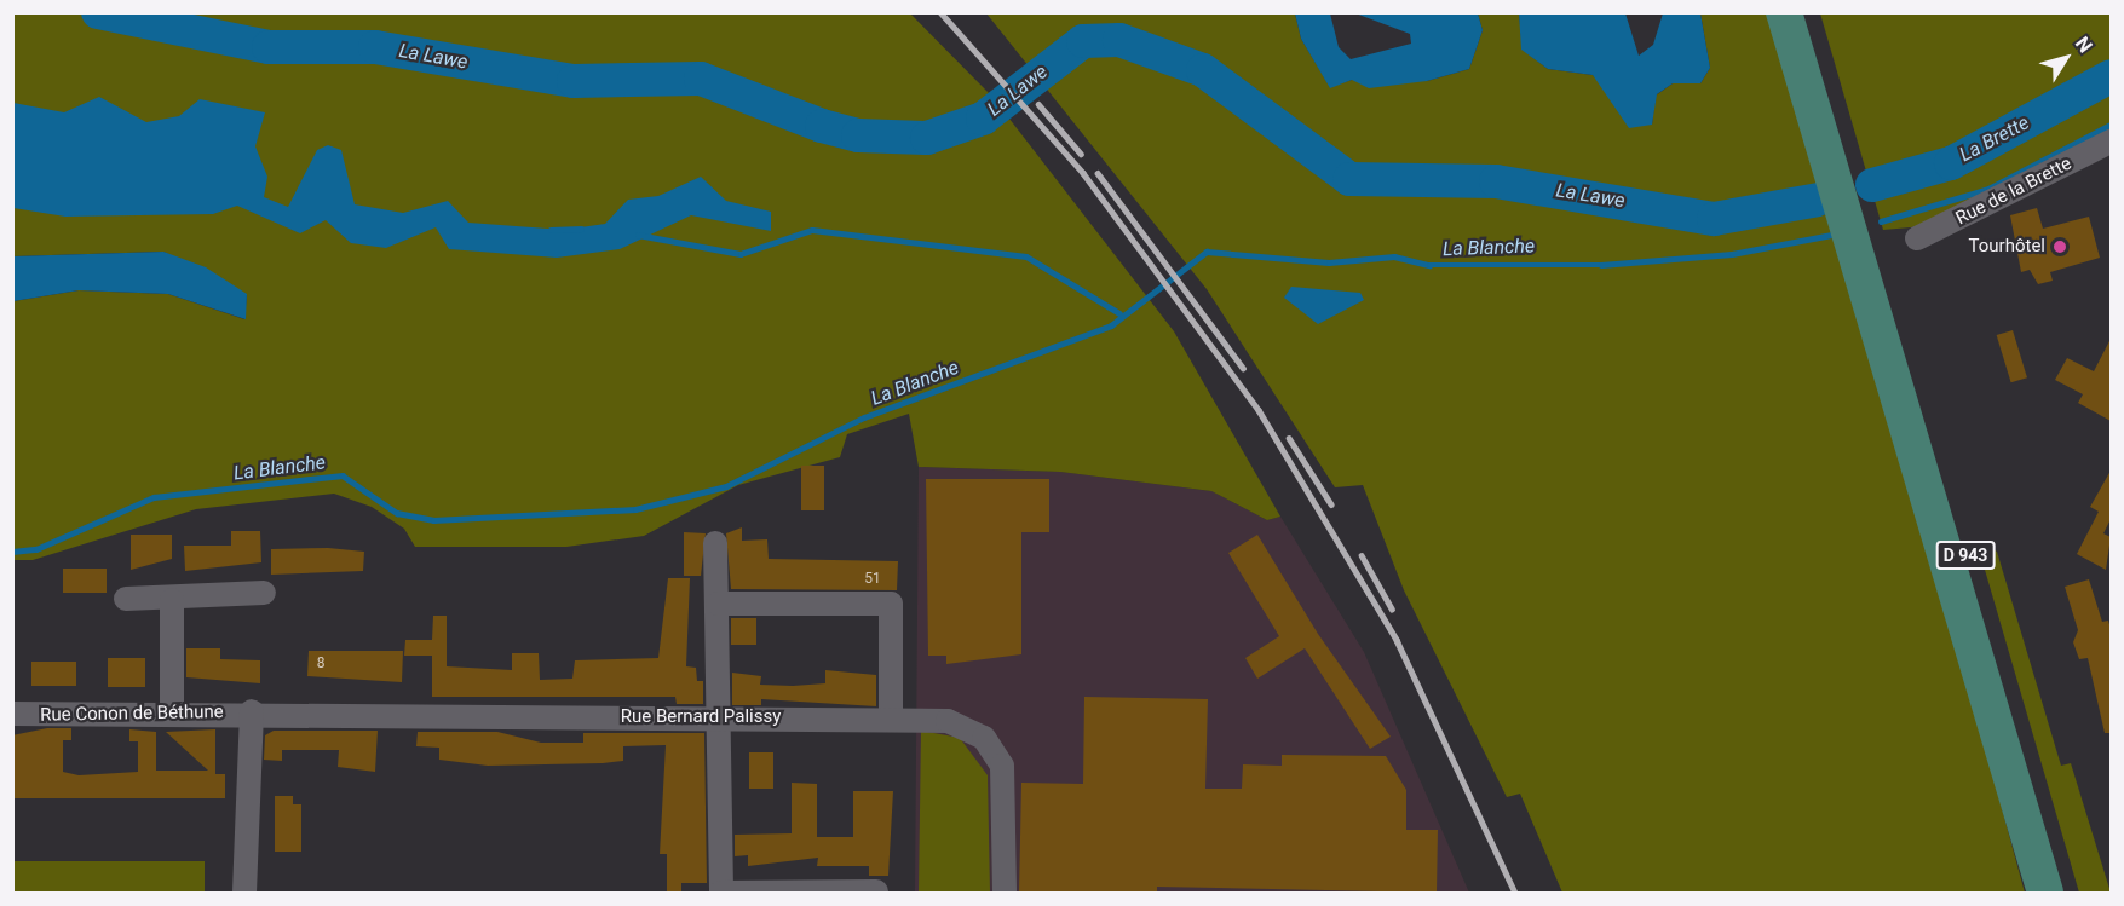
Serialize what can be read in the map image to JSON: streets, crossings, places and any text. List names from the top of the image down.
{
  "streets": {
    "main road": ["D 943"],
    "street": ["Rue de la Brette", "Rue Conon de Béthune", "Rue Bernard Palissy"]
  },
  "crossings": [
    ["Rue Conon de Béthune", "Rue Bernard Palissy"]
  ],
  "water": ["La Lawe", "La Brette", "La Blanche"],
  "places": ["Tourhôtel"],
  "house_numbers": ["51", "8"],
  "north": "top right"
}
